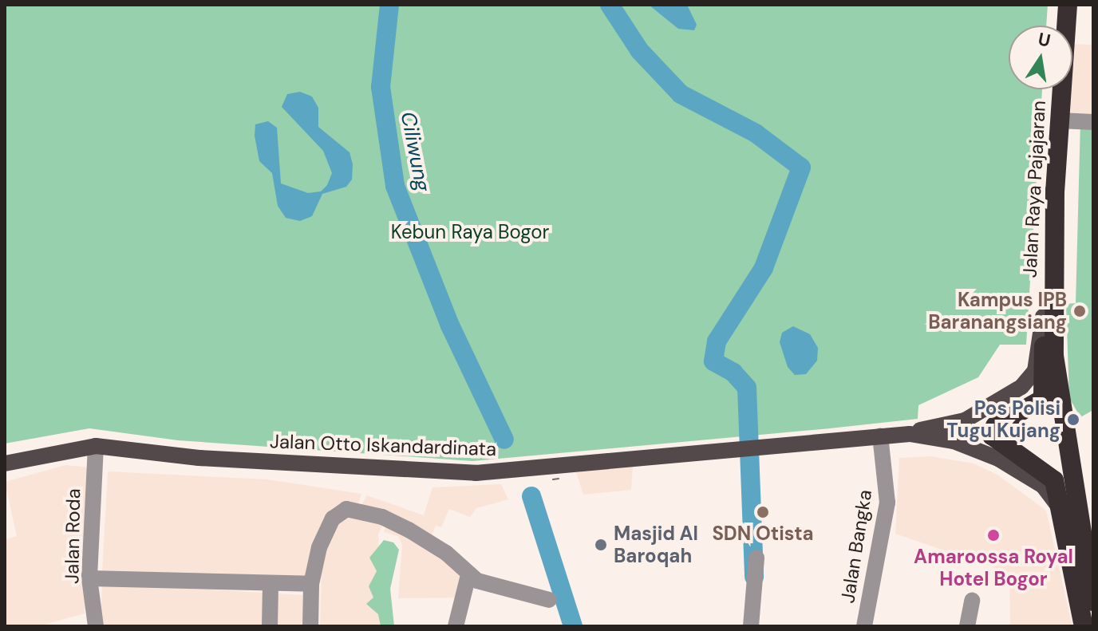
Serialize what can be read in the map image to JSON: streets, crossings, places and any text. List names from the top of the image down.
{
  "streets": {
    "highway": ["Jalan Raya Pajajaran"],
    "main road": ["Jalan Otto Iskandardinata"],
    "street": ["Jalan Roda", "Jalan Bangka"]
  },
  "crossings": [
    ["Jalan Otto Iskandardinata", "Jalan Roda"],
    ["Jalan Otto Iskandardinata", "Jalan Bangka"]
  ],
  "water": ["Ciliwung"],
  "parks": ["Kebun Raya Bogor"],
  "places": [
    "Kampus IPB Baranangsiang",
    "Pos Polisi Tugu Kujang",
    "SDN Otista",
    "Amaroossa Royal Hotel Bogor",
    "Masjid Al Baroqah"
  ],
  "north": "top"
}
